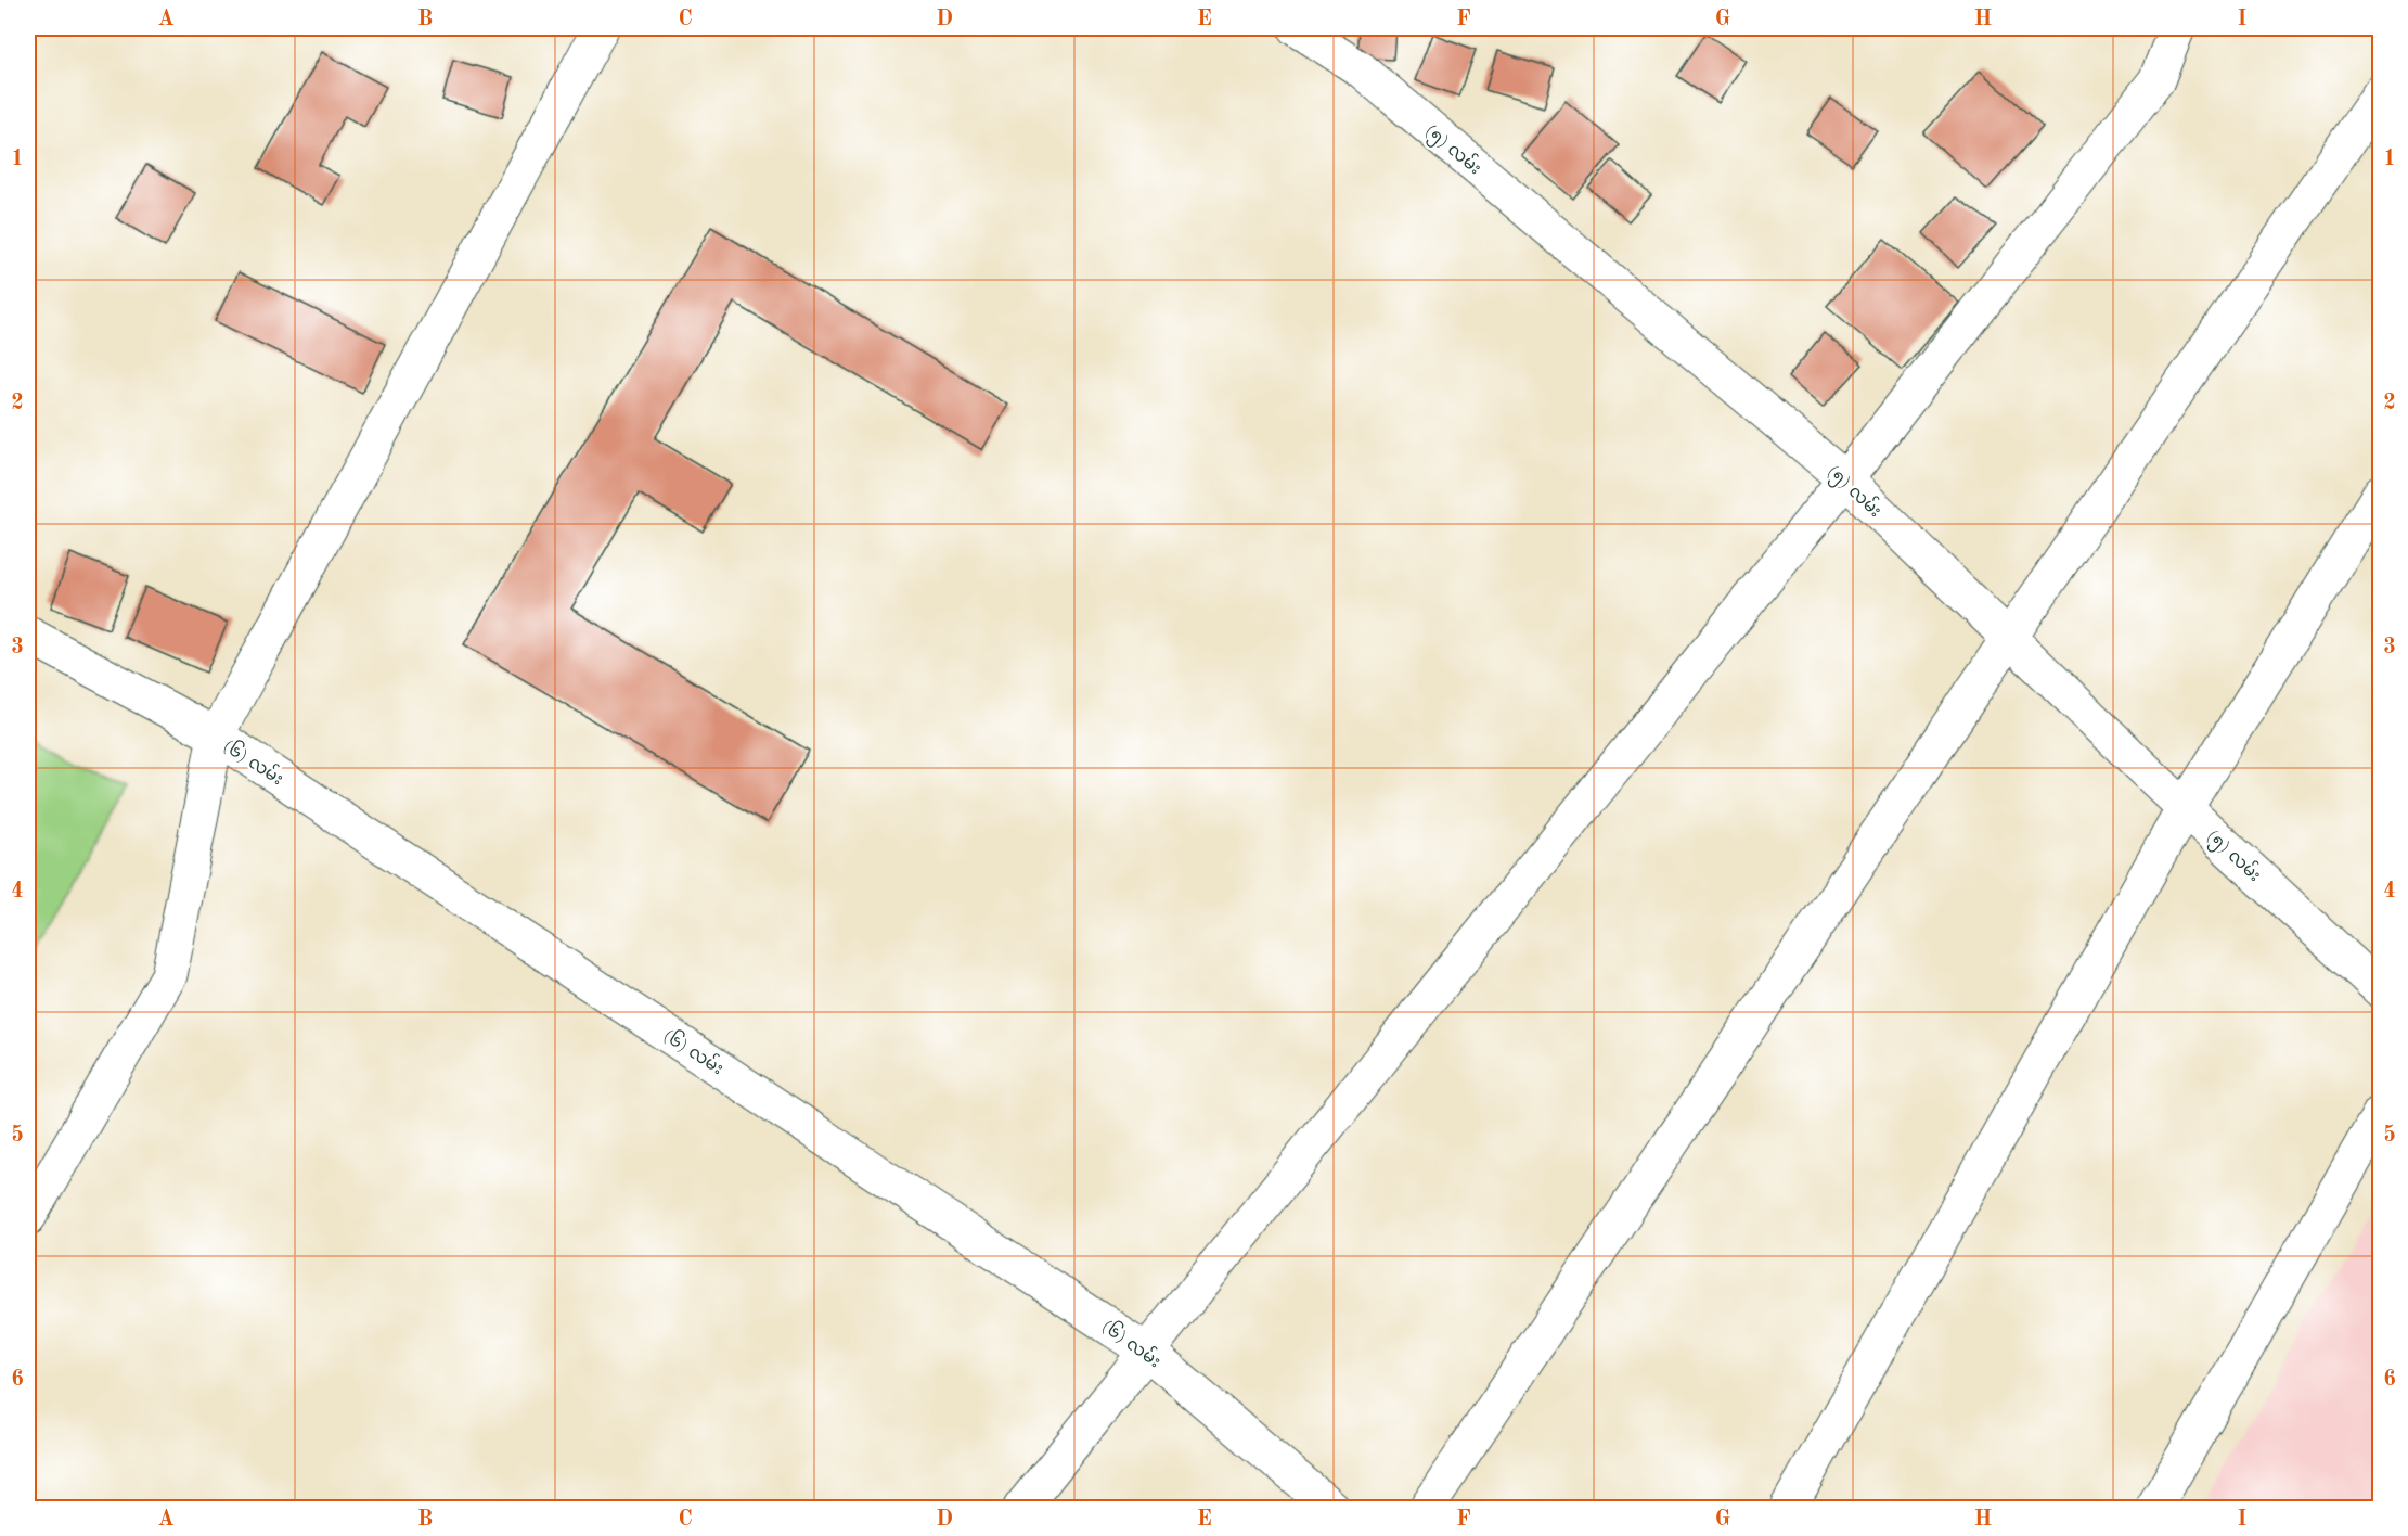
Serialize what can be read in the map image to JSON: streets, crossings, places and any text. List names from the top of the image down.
{
  "streets": {
    "street": ["(၅) လမ်း", "(၆) လမ်း"]
  },
  "grid": {
    "columns": [
      "A",
      "B",
      "C",
      "D",
      "E",
      "F",
      "G",
      "H",
      "I"
    ],
    "rows": [
      "1",
      "2",
      "3",
      "4",
      "5",
      "6"
    ]
  }
}
